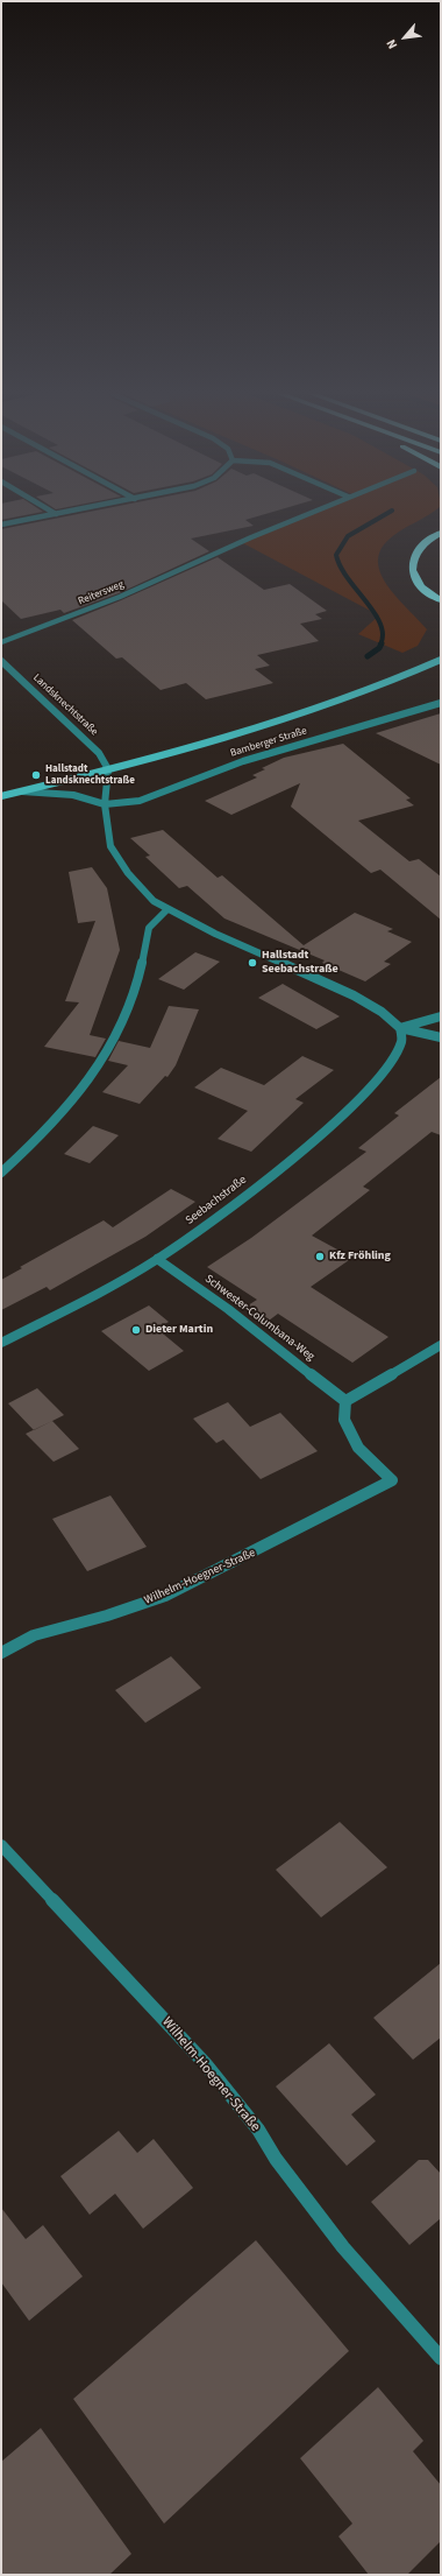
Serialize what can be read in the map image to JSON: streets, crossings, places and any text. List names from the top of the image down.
{
  "streets": {
    "street": [
      "Reitersweg",
      "Landsknechtstraße",
      "Bamberger Straße",
      "Seebachstraße",
      "Schwester-Columbana-Weg",
      "Wilhelm-Hoegner-Straße"
    ]
  },
  "crossings": [
    ["Seebachstraße", "Schwester-Columbana-Weg"],
    ["Schwester-Columbana-Weg", "Wilhelm-Hoegner-Straße"]
  ],
  "places": [
    "Hallstadt Landsknechtstraße",
    "Hallstadt Seebachstraße",
    "Kfz Fröhling",
    "Dieter Martin"
  ],
  "north": "bottom left"
}
